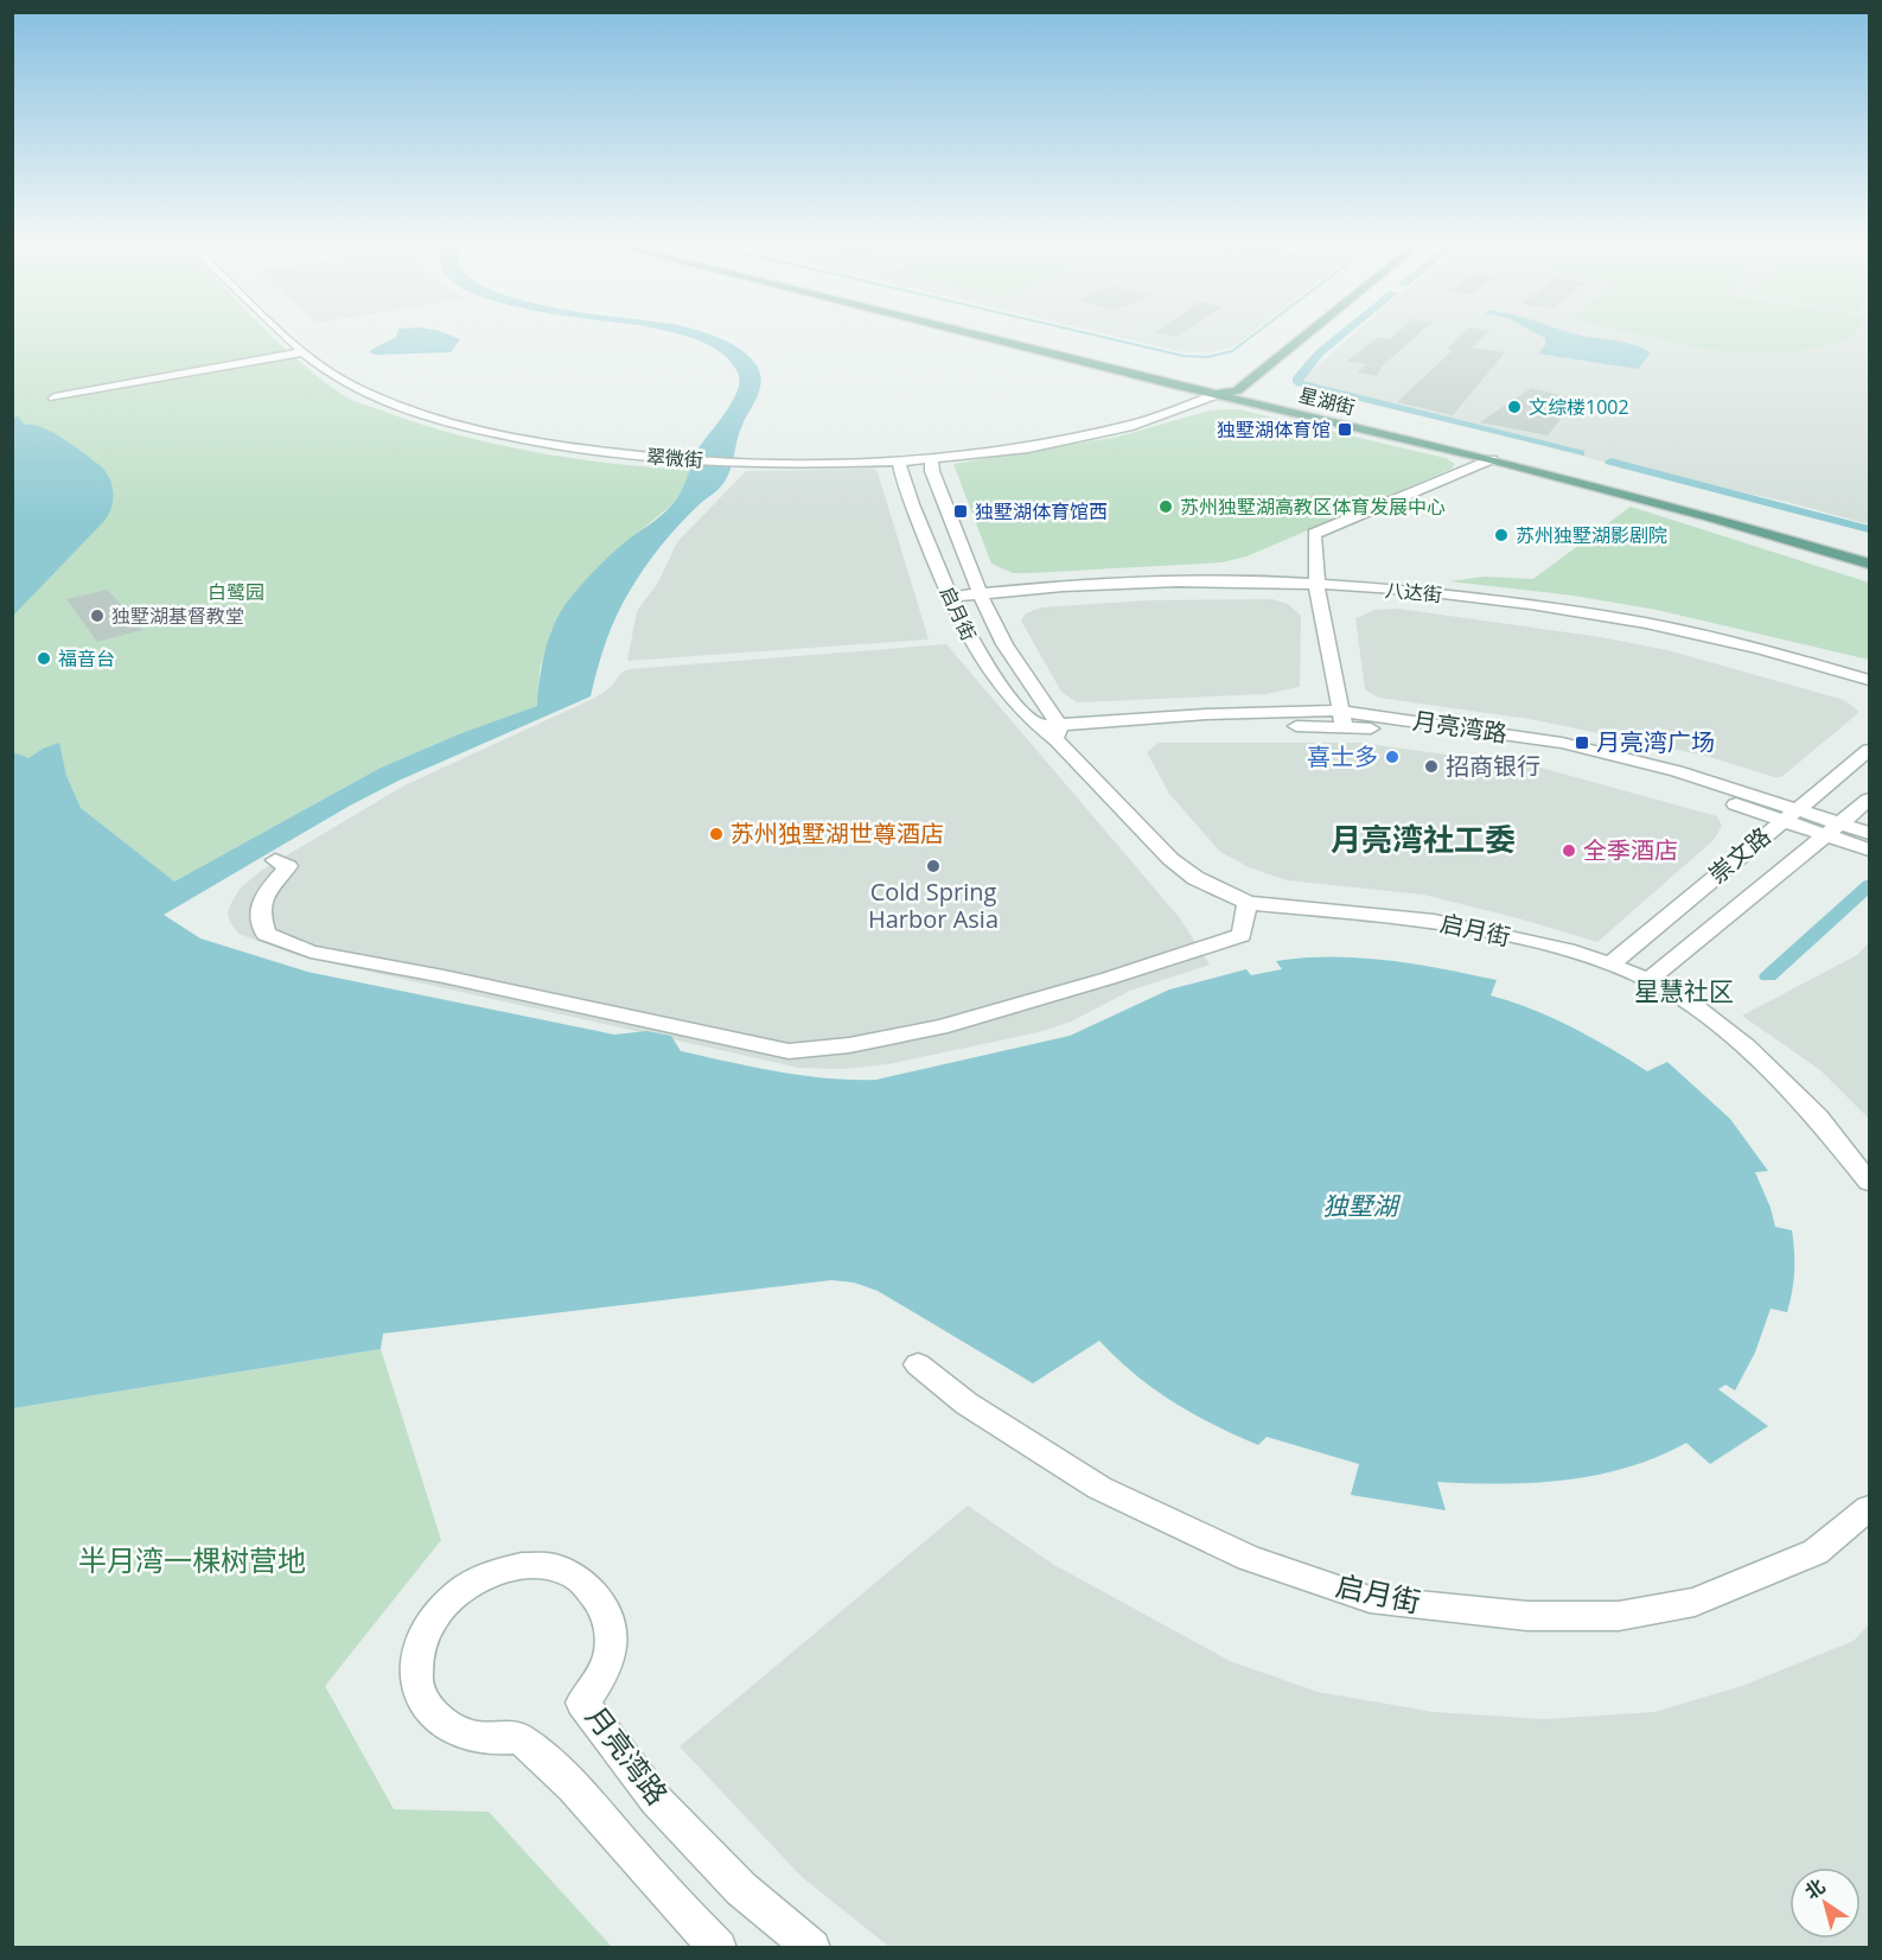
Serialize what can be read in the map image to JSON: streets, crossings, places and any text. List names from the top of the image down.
{
  "streets": {
    "main road": ["星湖街"],
    "street": [
      "翠微街",
      "八达街",
      "启月街",
      "月亮湾路",
      "崇文路"
    ]
  },
  "crossings": [
    ["星湖街", "翠微街"],
    ["翠微街", "启月街"],
    ["八达街", "启月街"],
    ["启月街", "月亮湾路"],
    ["启月街", "崇文路"],
    ["月亮湾路", "崇文路"]
  ],
  "districts": ["月亮湾社工委", "星慧社区"],
  "water": ["独墅湖"],
  "parks": ["白鹭园", "半月湾一棵树营地"],
  "places": {
    "other": [
      "文综楼1002",
      "苏州独墅湖高教区体育发展中心",
      "苏州独墅湖影剧院",
      "独墅湖基督教堂",
      "福音台",
      "喜士多",
      "招商银行",
      "苏州独墅湖世尊酒店",
      "全季酒店",
      "Cold Spring Harbor Asia"
    ],
    "transit": ["独墅湖体育馆", "独墅湖体育馆西", "月亮湾广场"]
  },
  "north": "top left"
}
